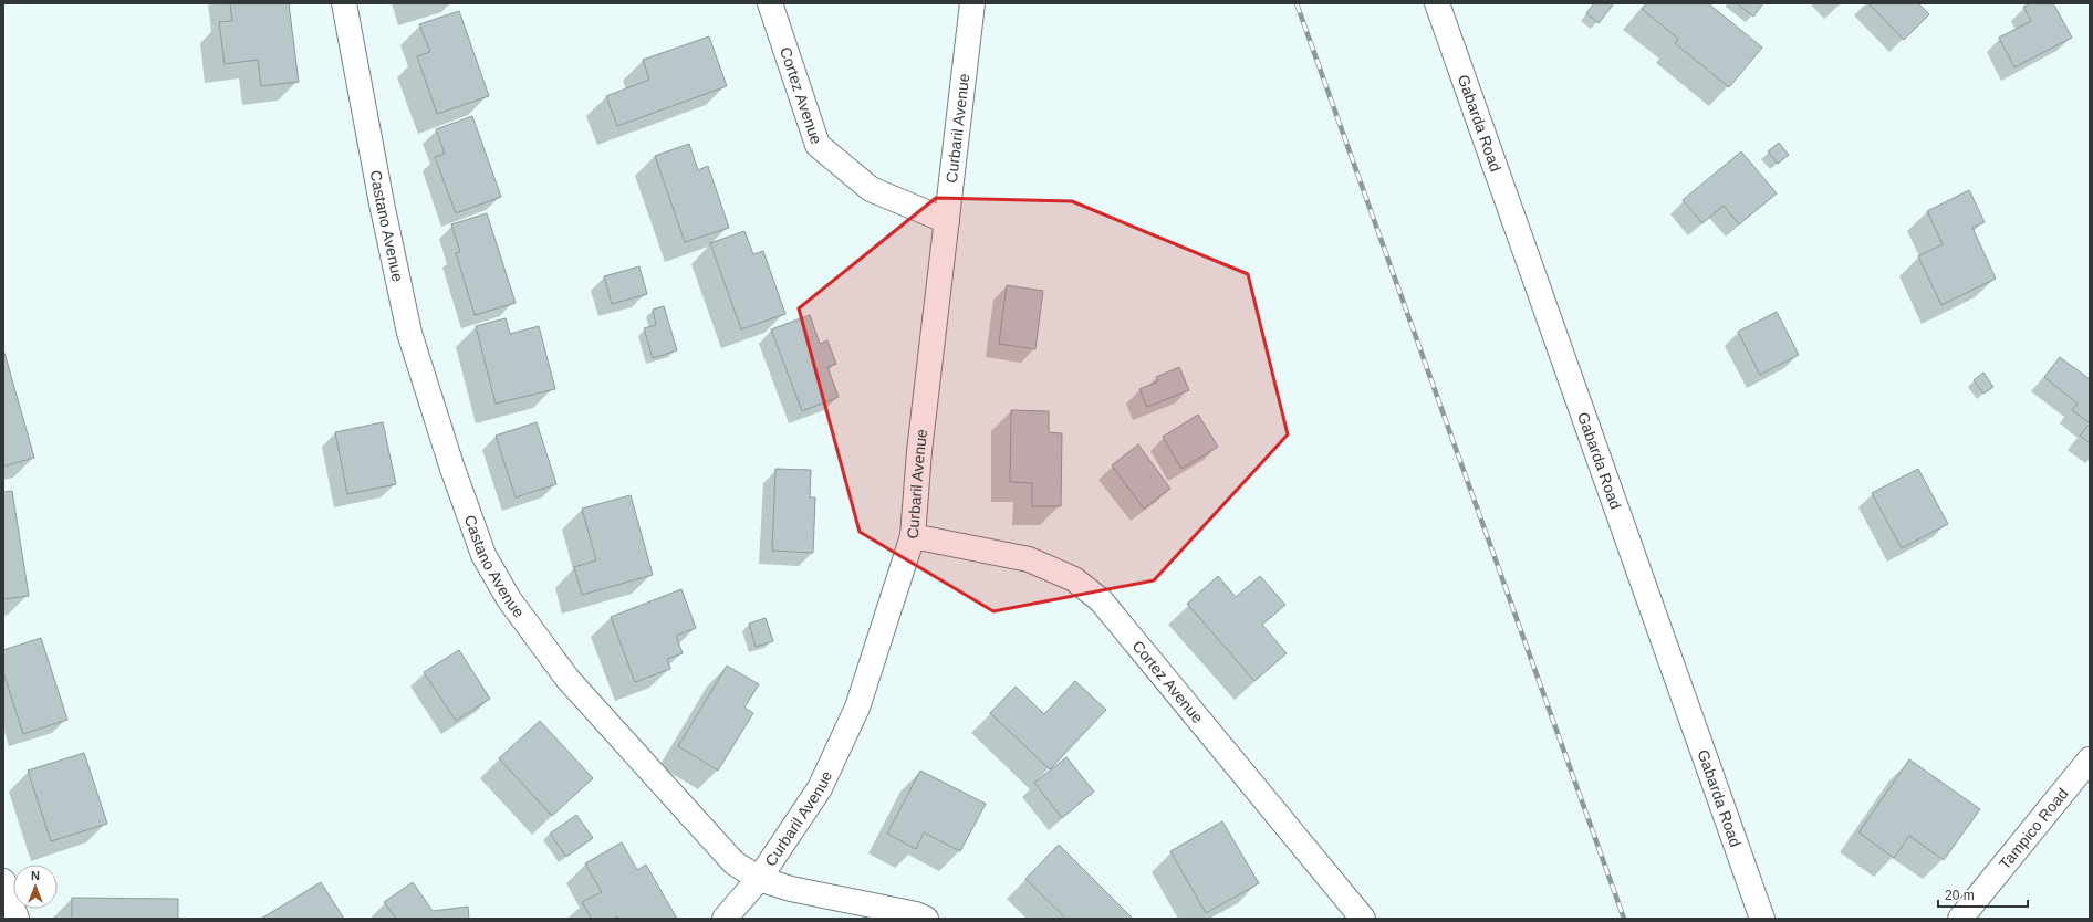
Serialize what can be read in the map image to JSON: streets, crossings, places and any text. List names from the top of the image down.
{
  "streets": {
    "street": [
      "Cortez Avenue",
      "Gabarda Road",
      "Curbaril Avenue",
      "Castano Avenue",
      "Tampico Road"
    ]
  },
  "crossings": [
    ["Cortez Avenue", "Curbaril Avenue"],
    ["Curbaril Avenue", "Castano Avenue"]
  ],
  "scale_bar": "20 m",
  "north": "top"
}
